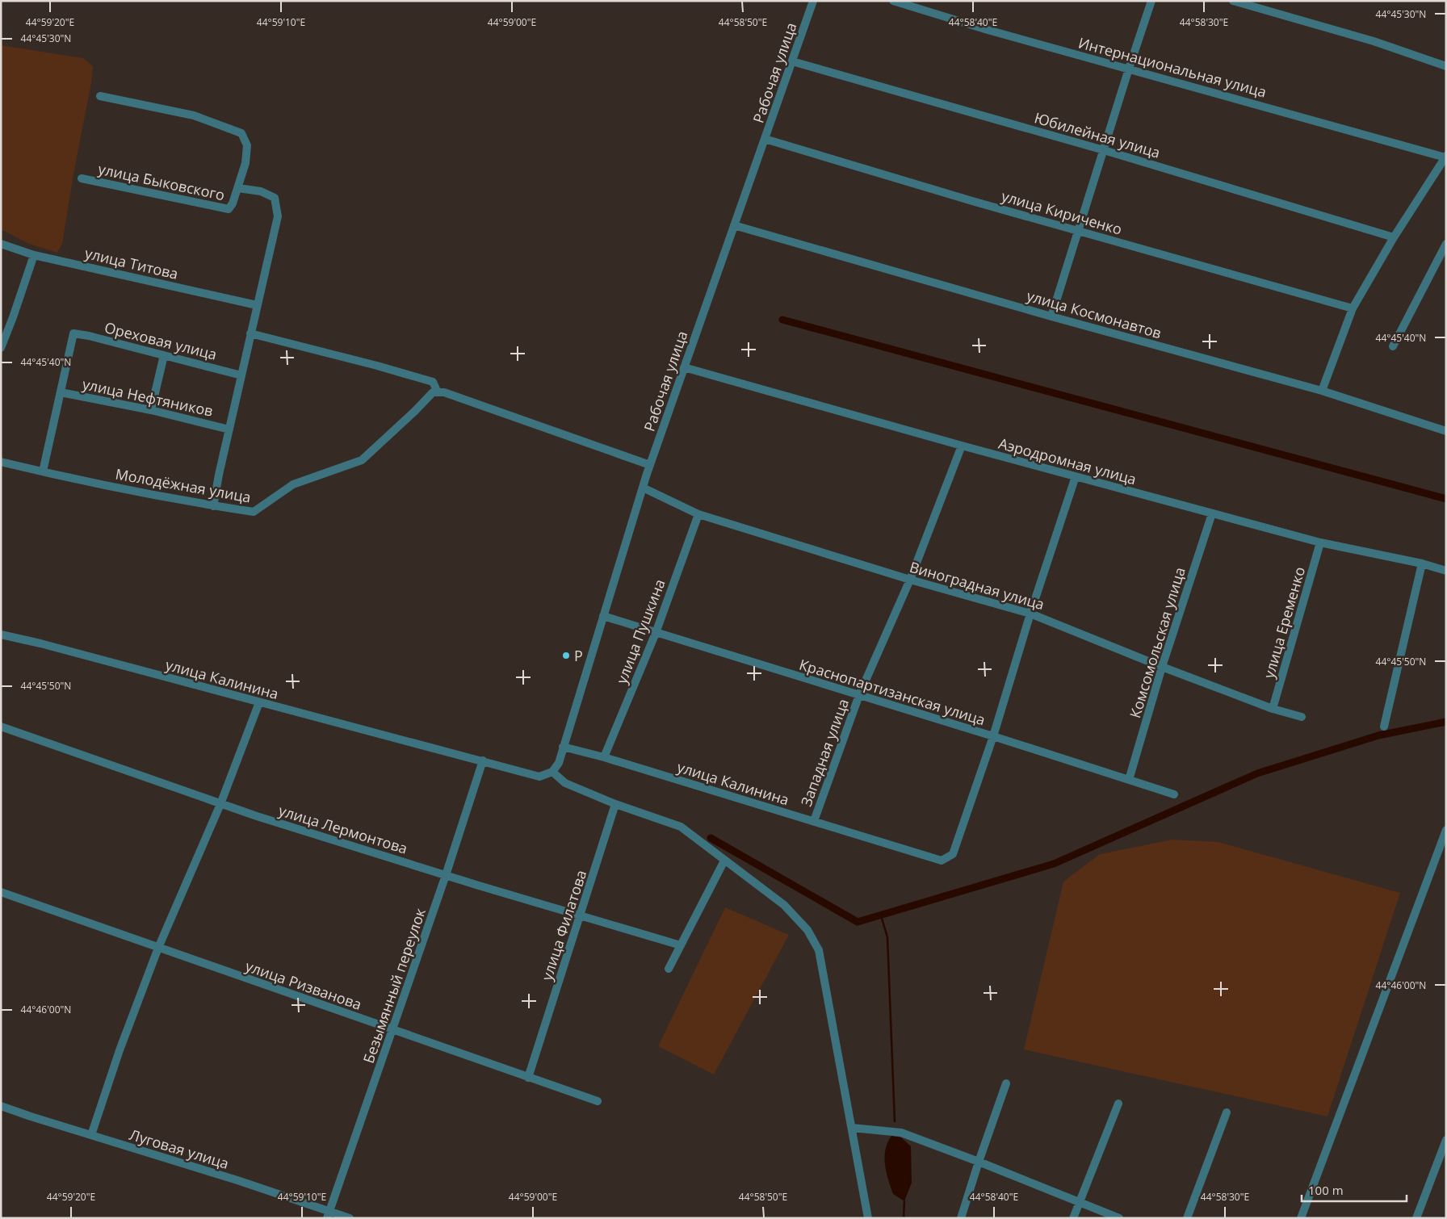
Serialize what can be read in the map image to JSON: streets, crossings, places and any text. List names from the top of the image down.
{
  "streets": {
    "street": [
      "Интернациональная улица",
      "Рабочая улица",
      "Юбилейная улица",
      "улица Быковского",
      "улица Кириченко",
      "улица Титова",
      "улица Космонавтов",
      "Ореховая улица",
      "улица Нефтяников",
      "Аэродромная улица",
      "Молодёжная улица",
      "Виноградная улица",
      "улица Еременко",
      "улица Пушкина",
      "Комсомольская улица",
      "улица Калинина",
      "Краснопартизанская улица",
      "Западная улица",
      "улица Лермонтова",
      "улица Филатова",
      "улица Ризванова",
      "Безымянный переулок",
      "Луговая улица"
    ]
  },
  "crossings": [
    ["Рабочая улица", "Юбилейная улица"],
    ["Рабочая улица", "улица Кириченко"],
    ["Рабочая улица", "улица Космонавтов"],
    ["Рабочая улица", "Аэродромная улица"],
    ["Рабочая улица", "Виноградная улица"],
    ["Рабочая улица", "улица Калинина"],
    ["Рабочая улица", "Краснопартизанская улица"],
    ["улица Быковского", "улица Титова"],
    ["Ореховая улица", "улица Нефтяников"],
    ["Аэродромная улица", "улица Еременко"],
    ["Аэродромная улица", "Комсомольская улица"],
    ["Аэродромная улица", "Западная улица"],
    ["Виноградная улица", "улица Еременко"],
    ["Виноградная улица", "улица Пушкина"],
    ["Виноградная улица", "Комсомольская улица"],
    ["Виноградная улица", "Западная улица"],
    ["улица Пушкина", "улица Калинина"],
    ["улица Пушкина", "Краснопартизанская улица"],
    ["Комсомольская улица", "Краснопартизанская улица"],
    ["улица Калинина", "Краснопартизанская улица"],
    ["улица Калинина", "Западная улица"],
    ["улица Калинина", "Безымянный переулок"],
    ["Краснопартизанская улица", "Западная улица"],
    ["улица Лермонтова", "улица Филатова"],
    ["улица Лермонтова", "Безымянный переулок"],
    ["улица Филатова", "улица Ризванова"],
    ["улица Ризванова", "Безымянный переулок"],
    ["Безымянный переулок", "Луговая улица"]
  ],
  "places": ["Р"],
  "scale_bar": "100 m",
  "coordinates": [
    "44°45'30\"N",
    "44°59'20\"E",
    "44°59'10\"E",
    "44°59'00\"E",
    "44°58'50\"E",
    "44°58'40\"E",
    "44°58'30\"E",
    "44°45'40\"N",
    "44°45'50\"N",
    "44°46'00\"N"
  ]
}
